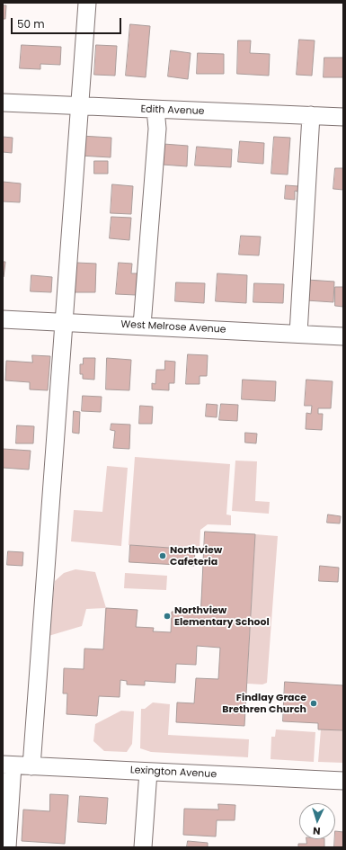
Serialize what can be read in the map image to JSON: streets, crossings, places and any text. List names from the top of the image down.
{
  "streets": {
    "street": ["Edith Avenue", "West Melrose Avenue", "Lexington Avenue"]
  },
  "places": ["Northview Cafeteria", "Northview Elementary School", "Findlay Grace Brethren Church"],
  "scale_bar": "50 m",
  "north": "bottom"
}
